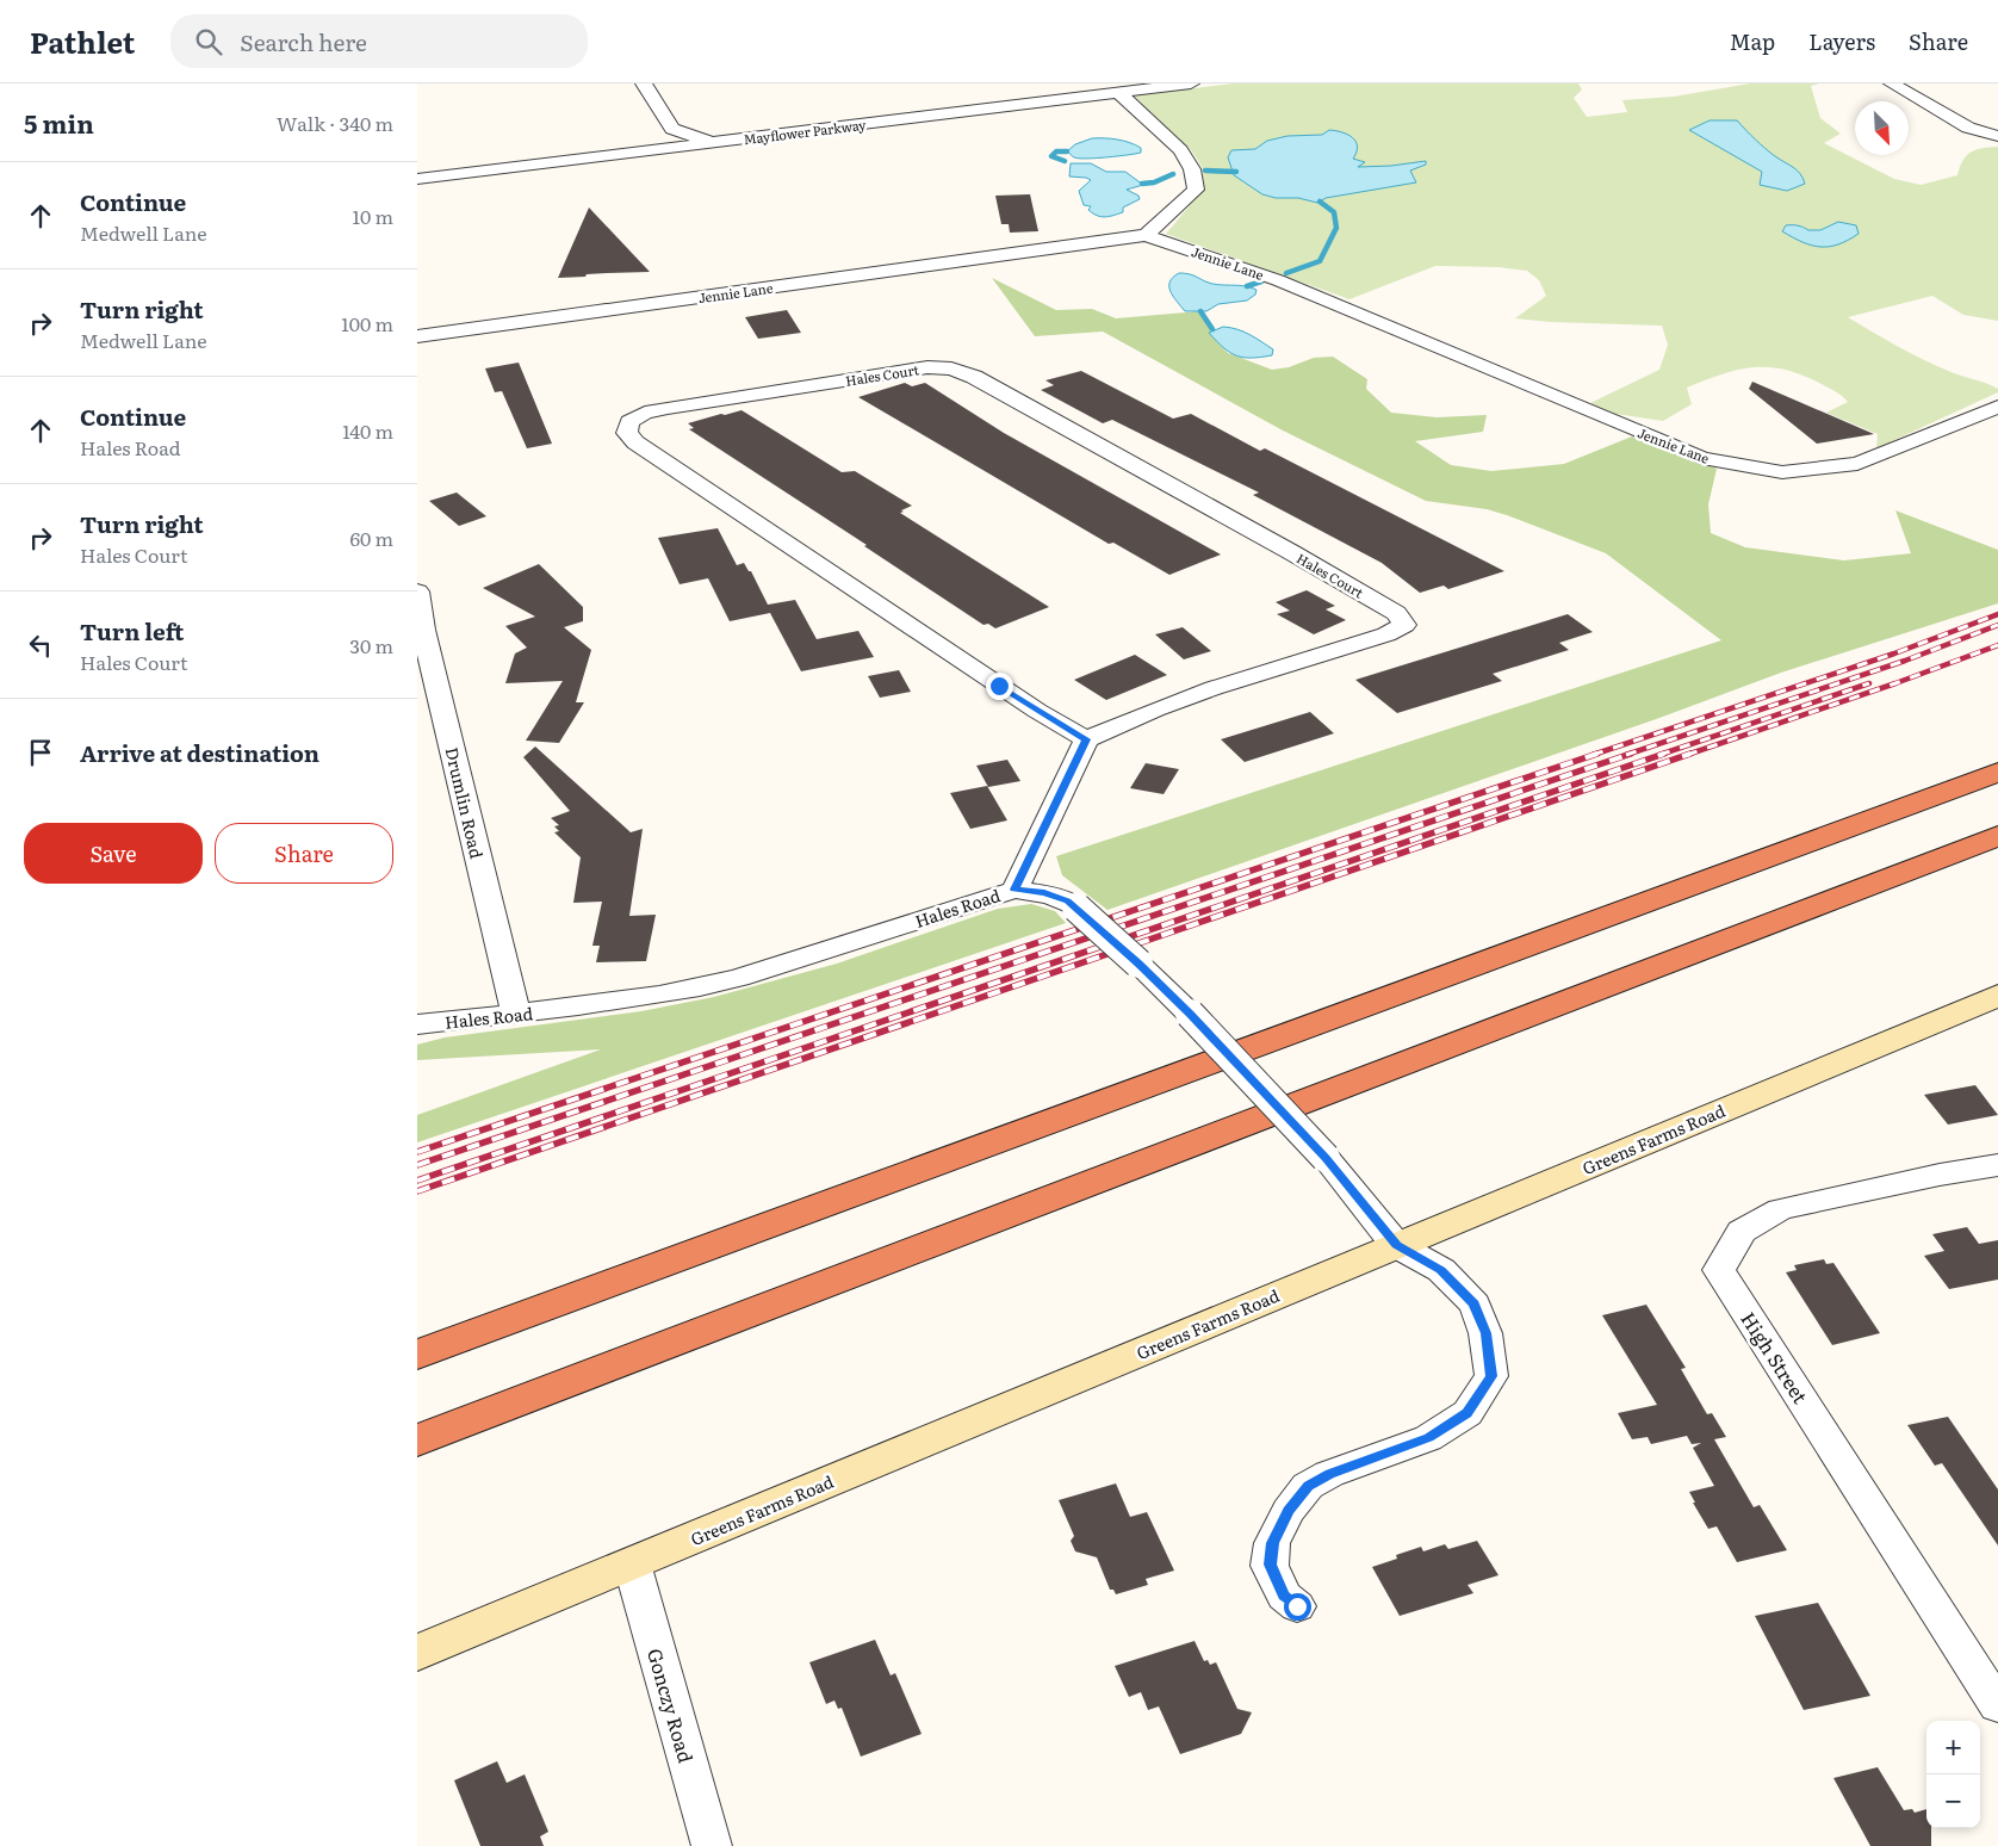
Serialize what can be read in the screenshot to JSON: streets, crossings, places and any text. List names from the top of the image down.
{
  "streets": {
    "main road": ["Greens Farms Road"],
    "street": [
      "Mayflower Parkway",
      "Jennie Lane",
      "Hales Court",
      "Drumlin Road",
      "Hales Road",
      "High Street",
      "Gonczy Road"
    ]
  },
  "crossings": [
    ["Drumlin Road", "Hales Road"],
    ["Hales Road", "Greens Farms Road"],
    ["Greens Farms Road", "Gonczy Road"]
  ],
  "north": "bottom right",
  "page": {
    "header": "Pathlet",
    "search": "Search here",
    "nav": ["Map", "Layers", "Share"],
    "heading": ["5 min", "Walk · 340 m"],
    "list": [
      ["Continue", "Medwell Lane", "10 m"],
      ["Turn right", "Medwell Lane", "100 m"],
      ["Continue", "Hales Road", "140 m"],
      ["Turn right", "Hales Court", "60 m"],
      ["Turn left", "Hales Court", "30 m"],
      "Arrive at destination"
    ],
    "buttons": ["Save", "Share"],
    "map_buttons": ["+", "−"]
  }
}
